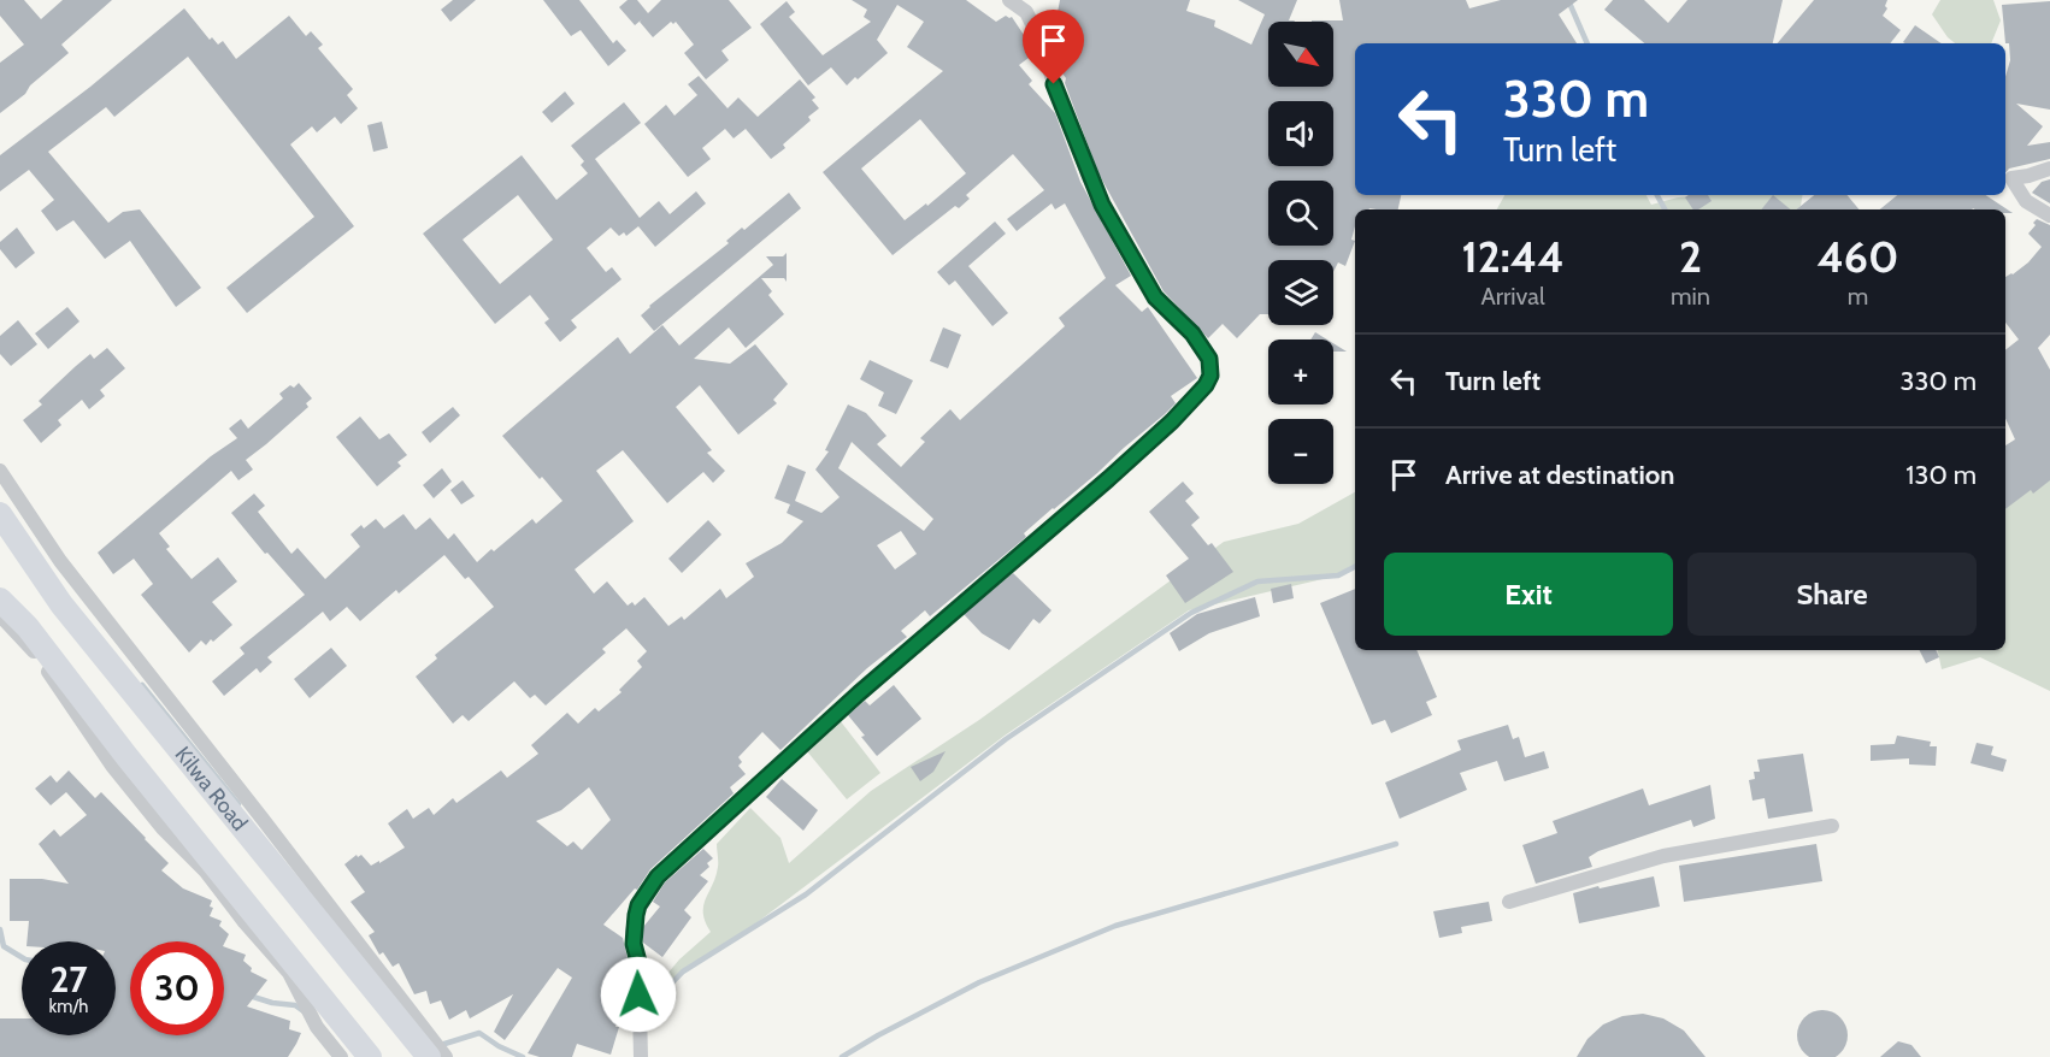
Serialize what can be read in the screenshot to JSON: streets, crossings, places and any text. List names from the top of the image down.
{
  "streets": {
    "highway": ["Kilwa Road"]
  },
  "north": "bottom right",
  "page": {
    "map_buttons": ["+", "−"],
    "turn": ["330 m", "Turn left"],
    "eta": [
      "12:44",
      "Arrival",
      "2",
      "min",
      "460",
      "m"
    ],
    "list": [
      {
        "name": "Turn left",
        "value": "330 m"
      },
      {
        "name": "Arrive at destination",
        "value": "130 m"
      }
    ],
    "buttons": ["Exit", "Share"],
    "speed": "27 km/h",
    "limit": "30"
  }
}
